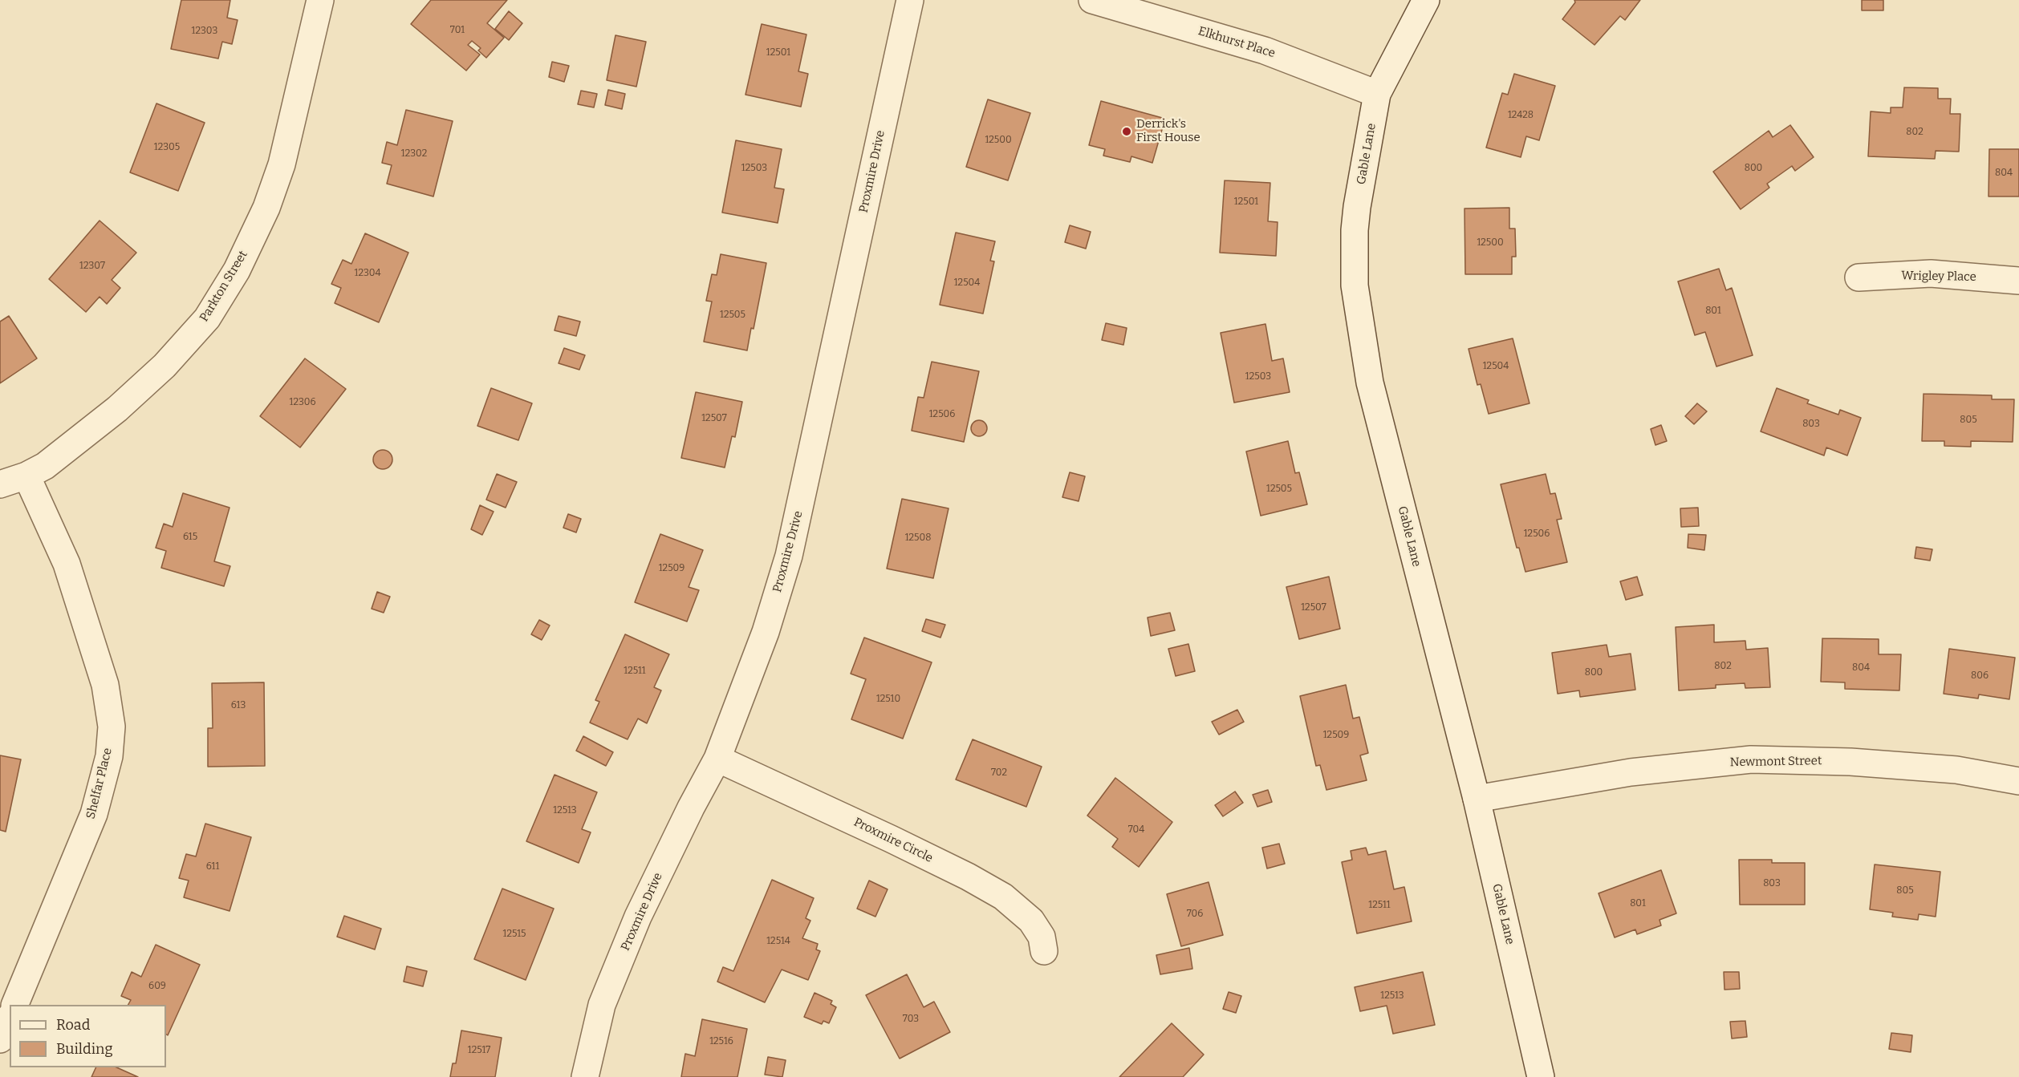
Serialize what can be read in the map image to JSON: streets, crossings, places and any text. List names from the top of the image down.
{
  "streets": {
    "street": [
      "Elkhurst Place",
      "Gable Lane",
      "Proxmire Drive",
      "Wrigley Place",
      "Parkton Street",
      "Newmont Street",
      "Shelfar Place",
      "Proxmire Circle"
    ]
  },
  "crossings": [
    ["Elkhurst Place", "Gable Lane"],
    ["Gable Lane", "Newmont Street"],
    ["Proxmire Drive", "Proxmire Circle"],
    ["Parkton Street", "Shelfar Place"]
  ],
  "places": ["Derrick's First House"],
  "house_numbers": [
    "701",
    "12303",
    "12501",
    "12428",
    "802",
    "12500",
    "12305",
    "12302",
    "12503",
    "800",
    "804",
    "12501",
    "12500",
    "12307",
    "12304",
    "12504",
    "801",
    "12505",
    "12504",
    "12503",
    "12306",
    "12506",
    "12507",
    "805",
    "803",
    "12505",
    "12506",
    "615",
    "12508",
    "12509",
    "12507",
    "802",
    "804",
    "12511",
    "800",
    "806",
    "12510",
    "613",
    "12509",
    "702",
    "12513",
    "704",
    "611",
    "803",
    "805",
    "801",
    "12511",
    "706",
    "12515",
    "12514",
    "609",
    "12513",
    "703",
    "12516",
    "12517"
  ],
  "legend": ["Road", "Building"]
}
